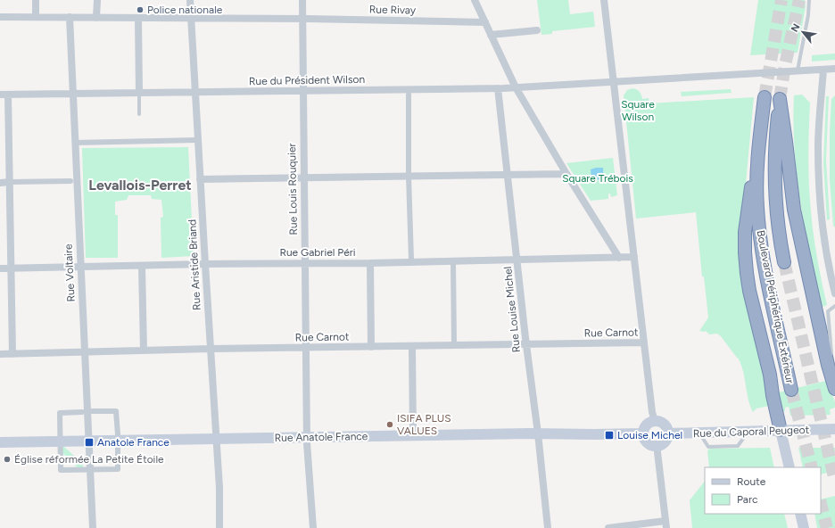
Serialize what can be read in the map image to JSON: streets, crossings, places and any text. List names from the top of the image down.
{
  "streets": {
    "highway": ["Boulevard Périphérique Extérieur"],
    "main road": ["Rue du Caporal Peugeot", "Rue Anatole France"],
    "street": [
      "Rue Rivay",
      "Rue du Président Wilson",
      "Rue Louis Rouquier",
      "Rue Gabriel Péri",
      "Rue Aristide Briand",
      "Rue Voltaire",
      "Rue Louise Michel",
      "Rue Carnot"
    ]
  },
  "crossings": [
    ["Rue Rivay", "Rue Louis Rouquier"],
    ["Rue Rivay", "Rue Aristide Briand"],
    ["Rue Rivay", "Rue Voltaire"],
    ["Rue du Président Wilson", "Rue Louis Rouquier"],
    ["Rue du Président Wilson", "Rue Aristide Briand"],
    ["Rue du Président Wilson", "Rue Voltaire"],
    ["Rue du Président Wilson", "Rue Louise Michel"],
    ["Rue Louis Rouquier", "Rue Gabriel Péri"],
    ["Rue Louis Rouquier", "Rue Carnot"],
    ["Rue Louis Rouquier", "Rue Anatole France"],
    ["Rue Gabriel Péri", "Rue Aristide Briand"],
    ["Rue Gabriel Péri", "Rue Voltaire"],
    ["Rue Gabriel Péri", "Rue Louise Michel"],
    ["Rue Aristide Briand", "Rue Carnot"],
    ["Rue Aristide Briand", "Rue Anatole France"],
    ["Rue Voltaire", "Rue Carnot"],
    ["Rue Voltaire", "Rue Anatole France"],
    ["Rue Louise Michel", "Rue Carnot"],
    ["Rue Louise Michel", "Rue Anatole France"],
    ["Rue du Caporal Peugeot", "Rue Anatole France"]
  ],
  "districts": ["Levallois-Perret"],
  "parks": ["Square Wilson", "Square Trébois"],
  "places": {
    "other": ["Police nationale", "ISIFA PLUS VALUES", "Église réformée La Petite Étoile"],
    "transit": ["Louise Michel", "Anatole France"]
  },
  "legend": ["Route", "Parc"],
  "north": "top left"
}
